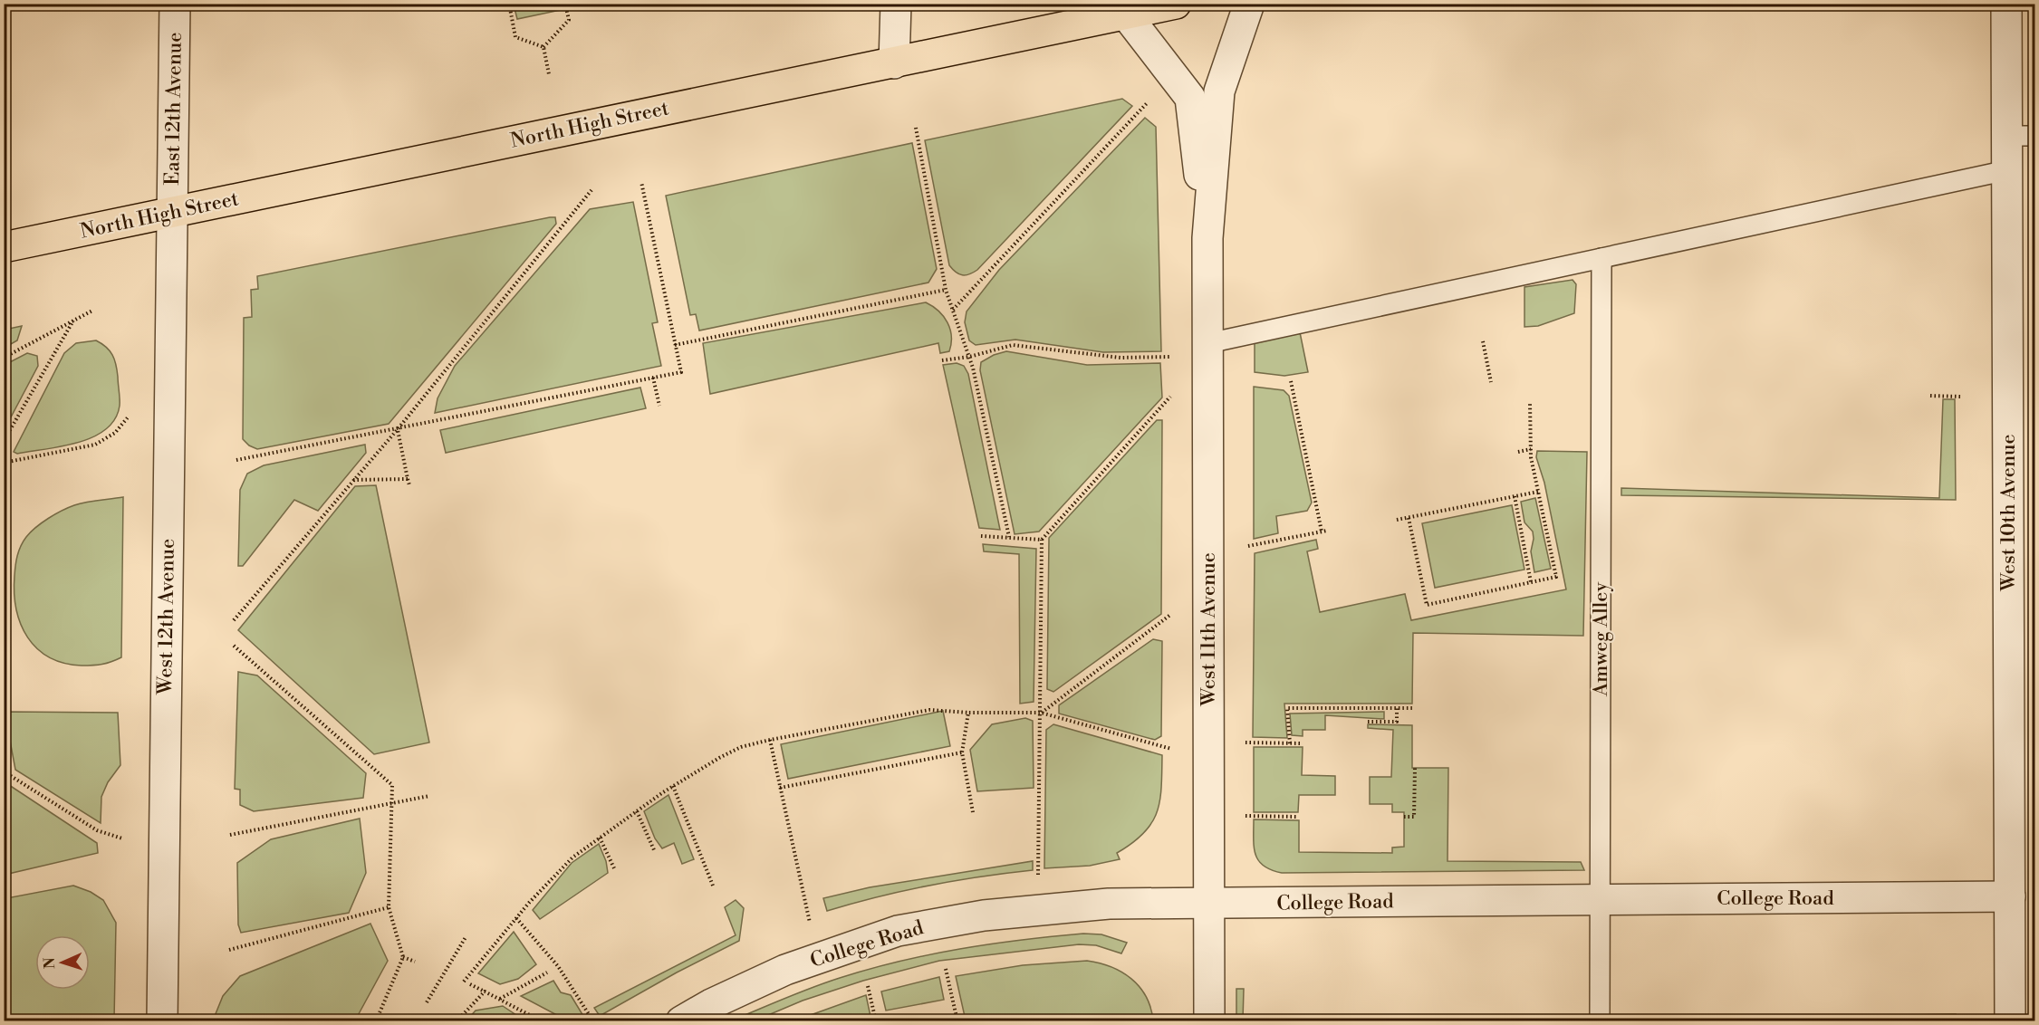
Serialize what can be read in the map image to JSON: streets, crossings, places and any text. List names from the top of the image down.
{
  "streets": {
    "main road": ["North High Street"],
    "street": [
      "East 12th Avenue",
      "West 10th Avenue",
      "West 12th Avenue",
      "West 11th Avenue",
      "College Road"
    ],
    "lane": ["Amweg Alley"]
  },
  "crossings": [
    ["East 12th Avenue", "North High Street"],
    ["East 12th Avenue", "West 12th Avenue"],
    ["North High Street", "West 12th Avenue"],
    ["North High Street", "West 11th Avenue"],
    ["West 10th Avenue", "College Road"],
    ["West 11th Avenue", "College Road"],
    ["Amweg Alley", "College Road"]
  ],
  "north": "left"
}
